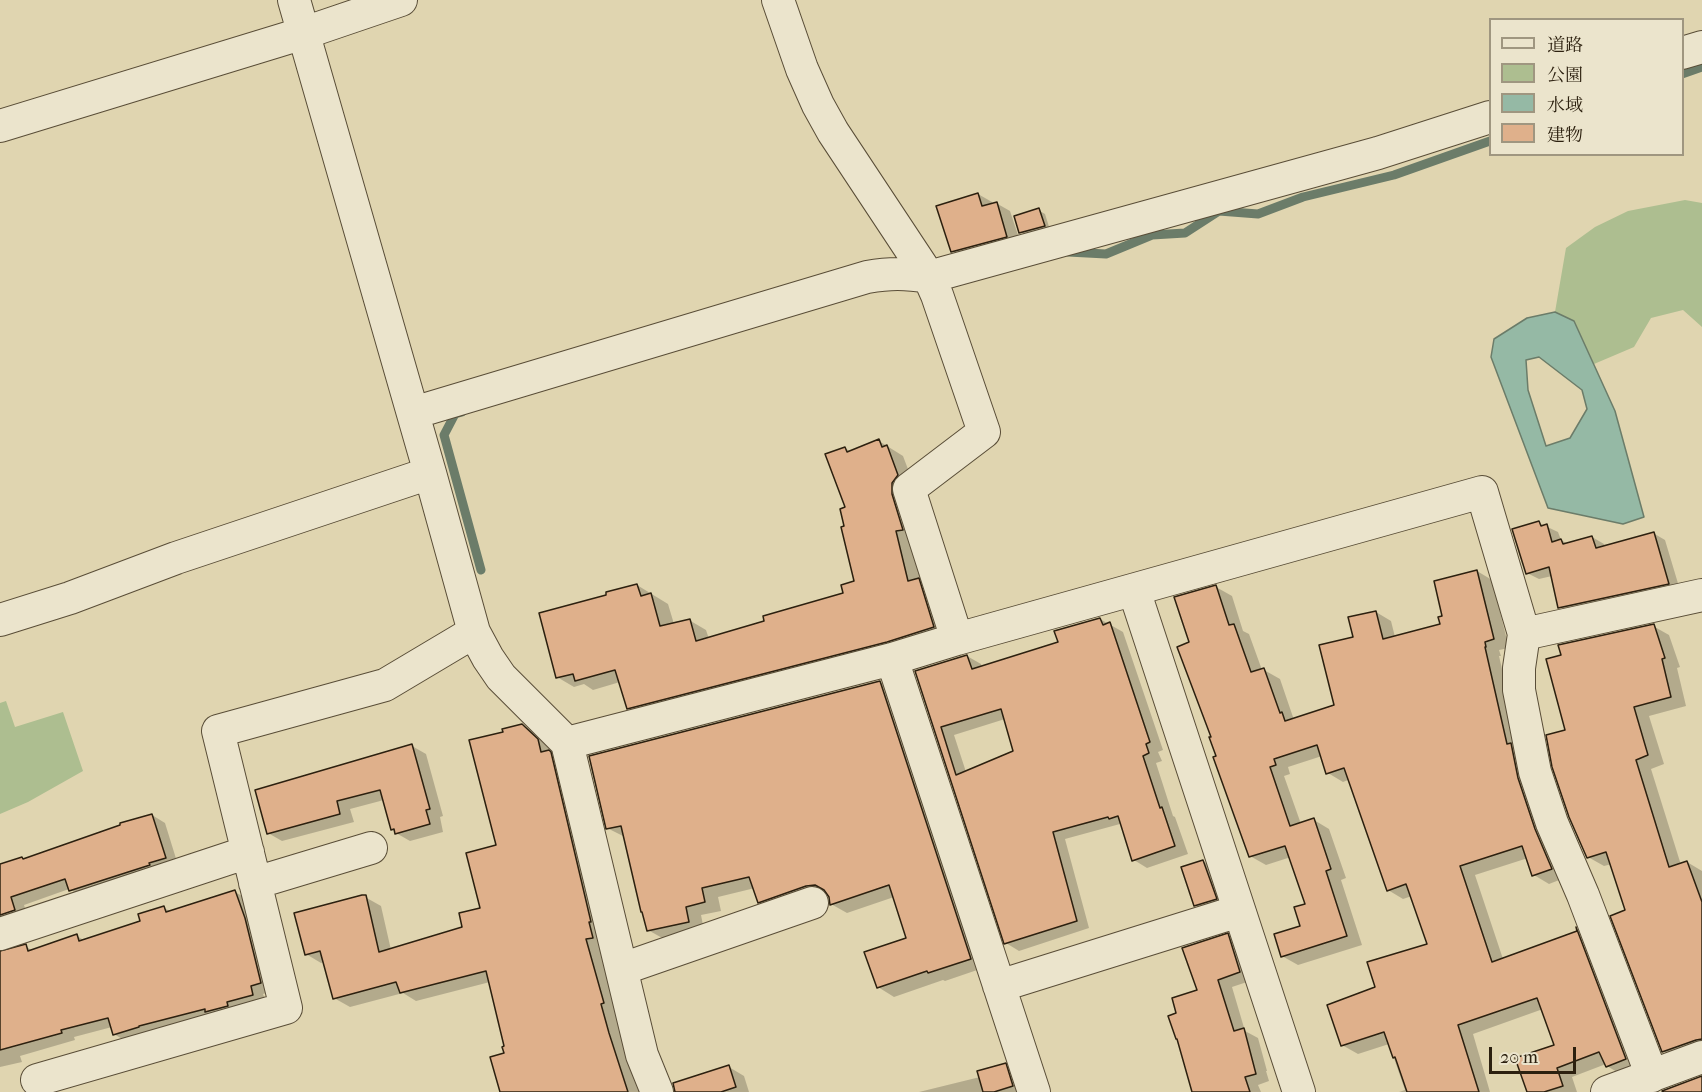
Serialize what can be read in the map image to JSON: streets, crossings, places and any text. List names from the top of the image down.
{
  "legend": [
    "道路",
    "公園",
    "水域",
    "建物"
  ],
  "scale_bar": "20 m"
}
